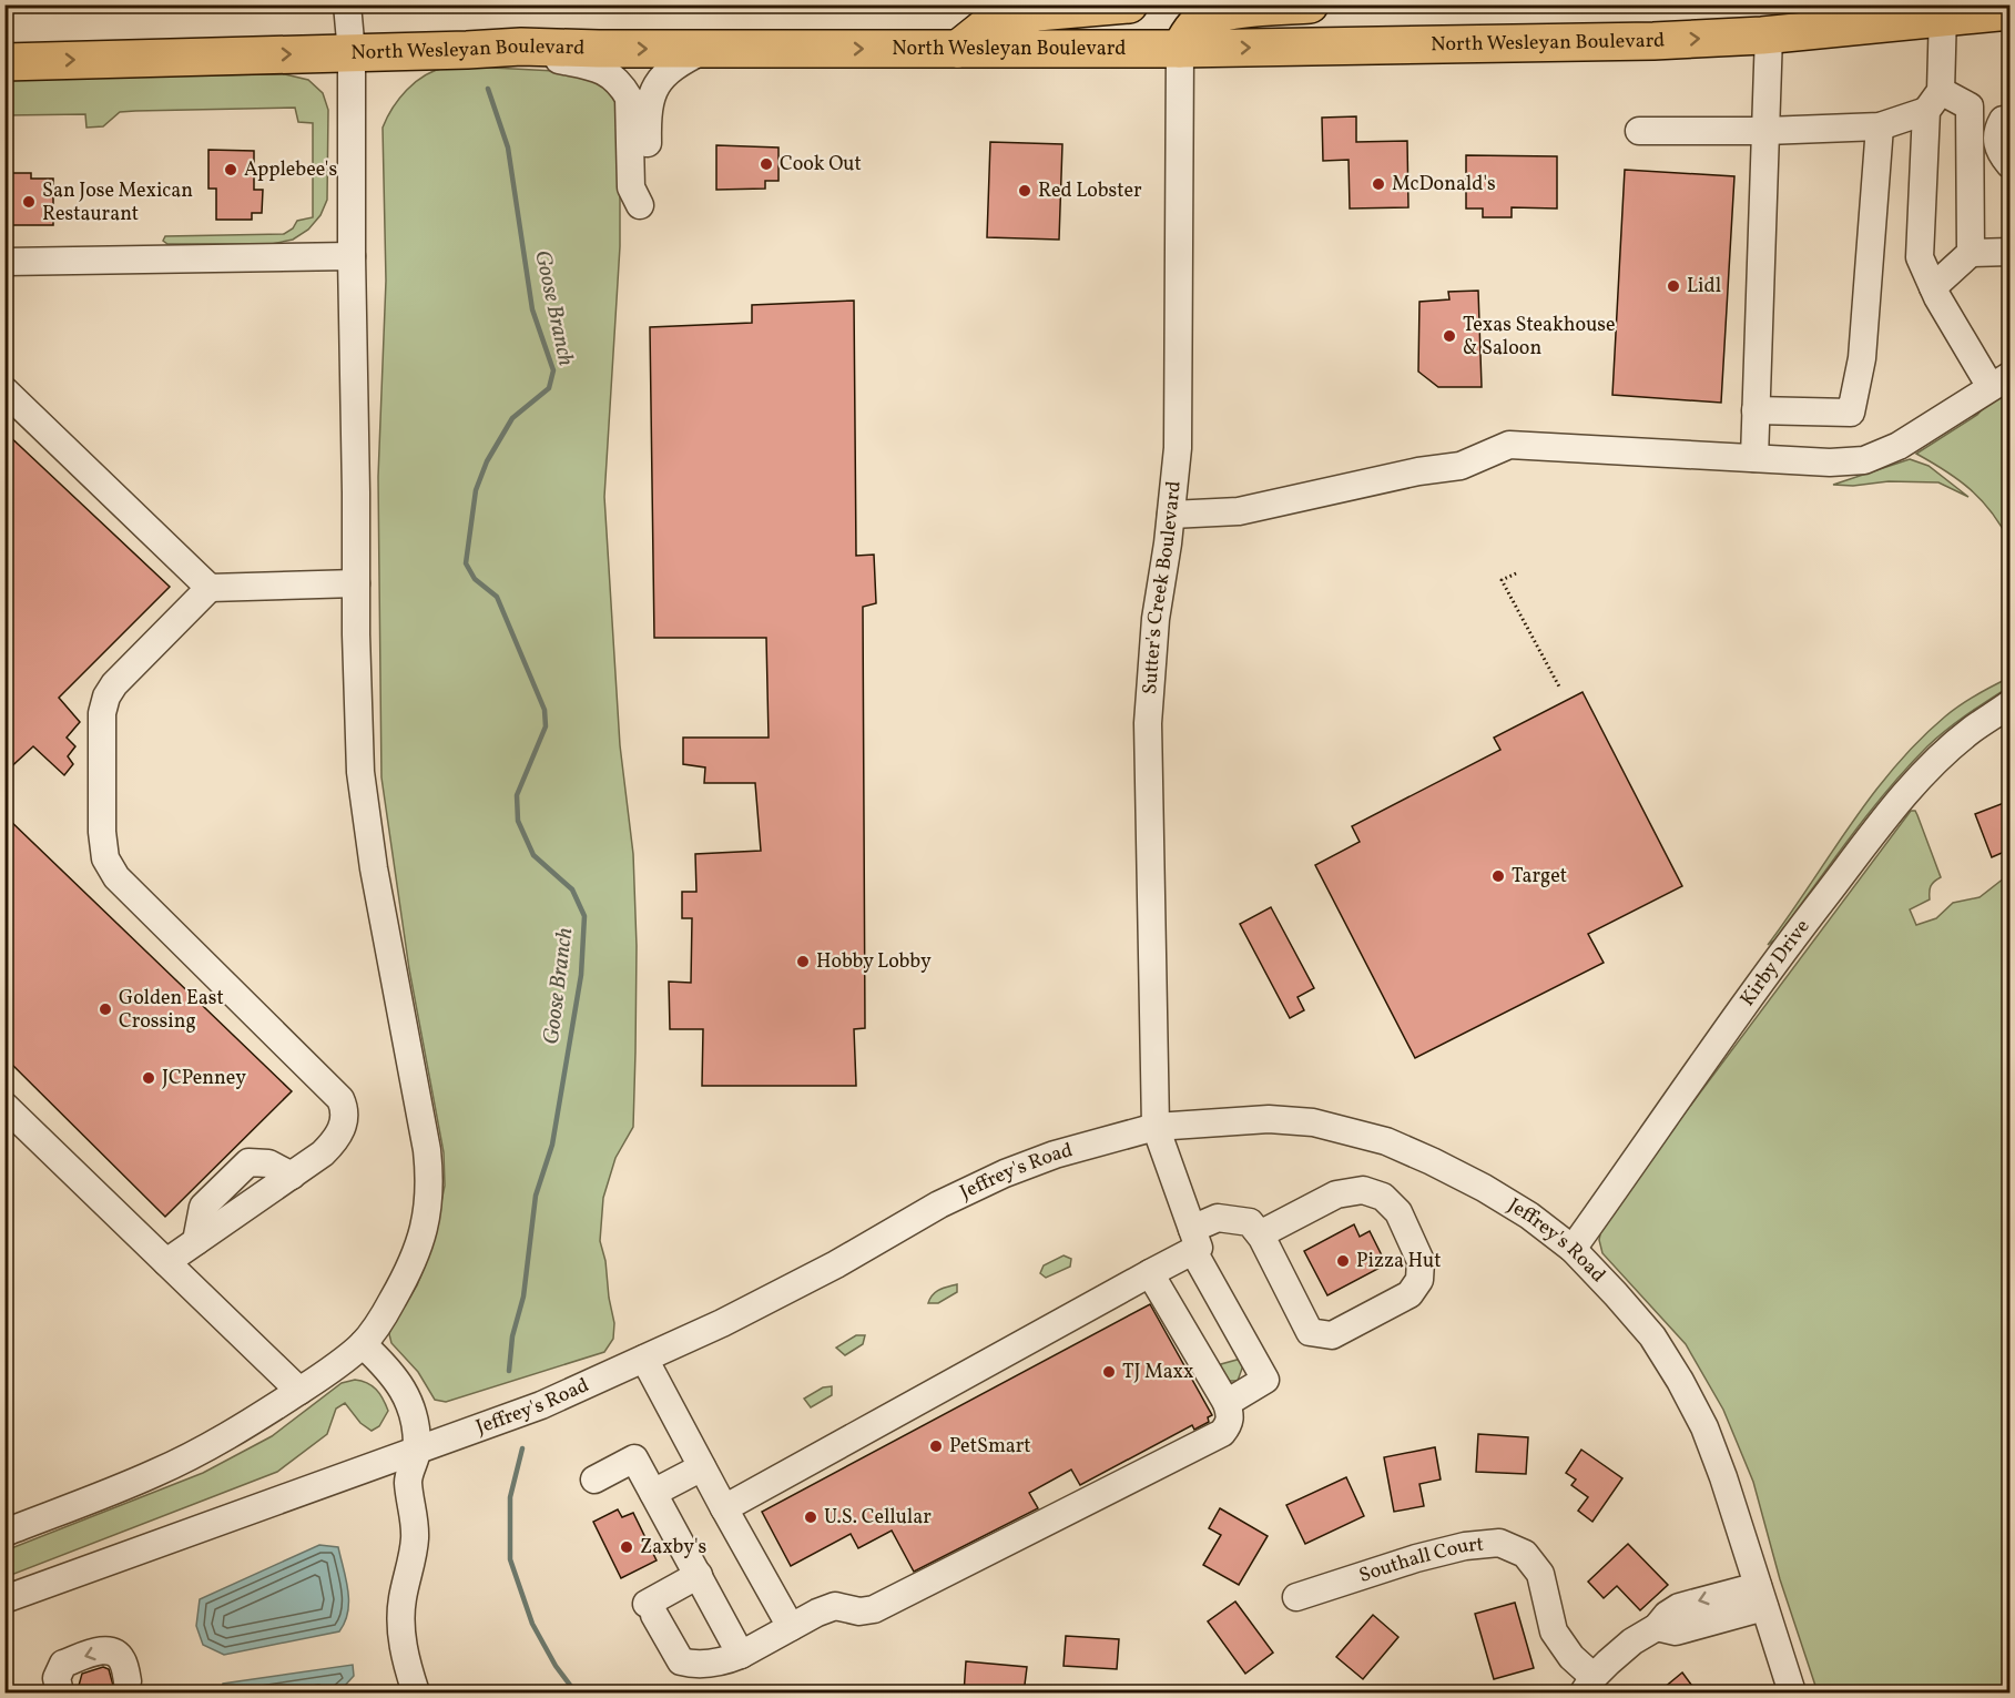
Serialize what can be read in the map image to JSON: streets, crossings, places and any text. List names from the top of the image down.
{
  "streets": {
    "highway": ["North Wesleyan Boulevard"],
    "street": [
      "Sutter's Creek Boulevard",
      "Kirby Drive",
      "Jeffrey's Road",
      "Southall Court"
    ]
  },
  "crossings": [
    ["North Wesleyan Boulevard", "Sutter's Creek Boulevard"],
    ["Sutter's Creek Boulevard", "Jeffrey's Road"],
    ["Kirby Drive", "Jeffrey's Road"]
  ],
  "one_way": ["North Wesleyan Boulevard"],
  "water": ["Goose Branch"],
  "places": [
    "Cook Out",
    "Applebee's",
    "McDonald's",
    "Red Lobster",
    "San Jose Mexican Restaurant",
    "Lidl",
    "Texas Steakhouse & Saloon",
    "Target",
    "Hobby Lobby",
    "Golden East Crossing",
    "JCPenney",
    "Pizza Hut",
    "TJ Maxx",
    "PetSmart",
    "U.S. Cellular",
    "Zaxby's"
  ]
}
